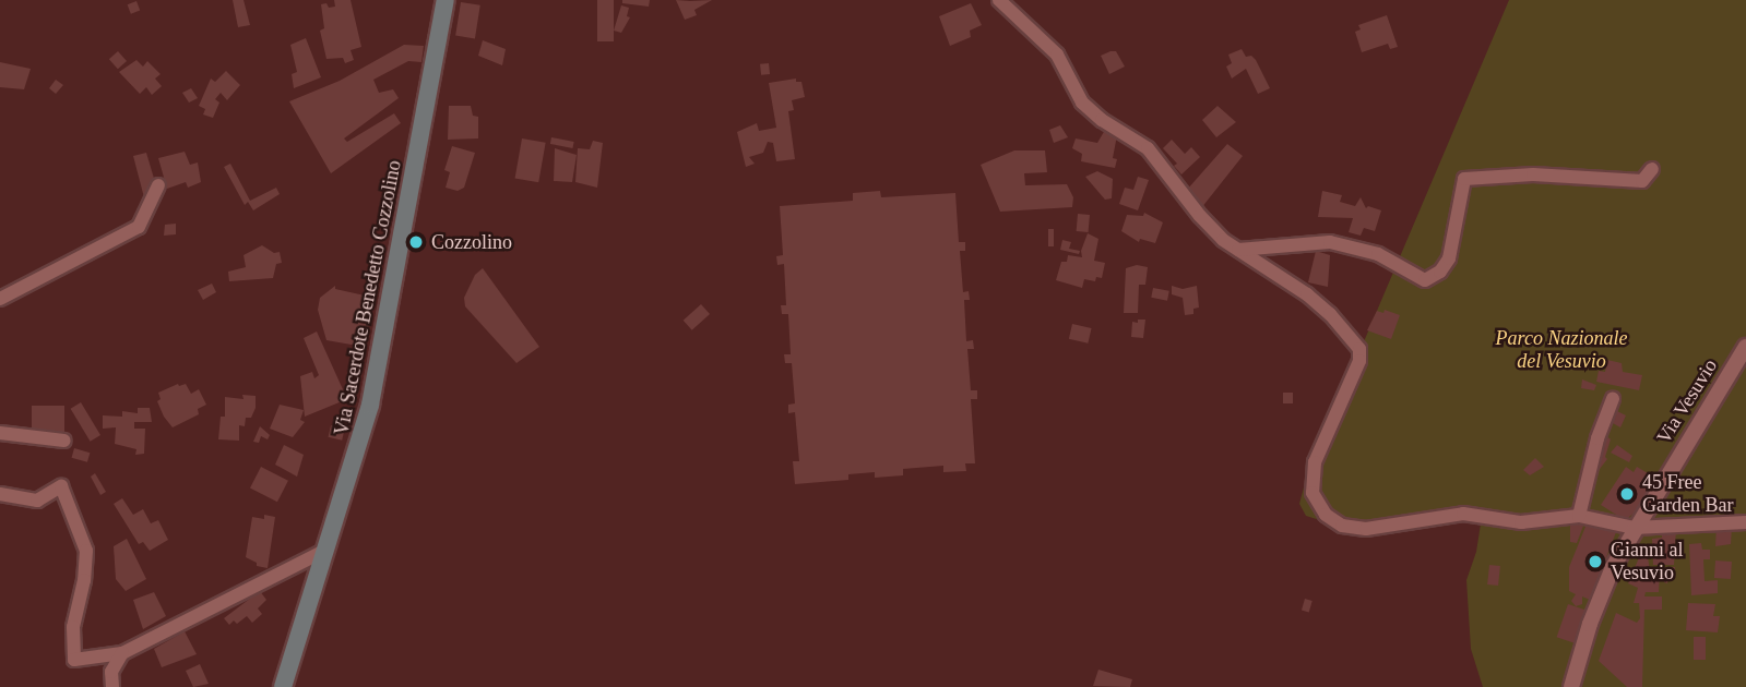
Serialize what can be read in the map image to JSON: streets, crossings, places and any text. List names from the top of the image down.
{
  "streets": {
    "main road": ["Via Sacerdote Benedetto Cozzolino"],
    "street": ["Via Vesuvio"]
  },
  "parks": ["Parco Nazionale del Vesuvio"],
  "places": ["Cozzolino", "45 Free Garden Bar", "Gianni al Vesuvio"]
}
